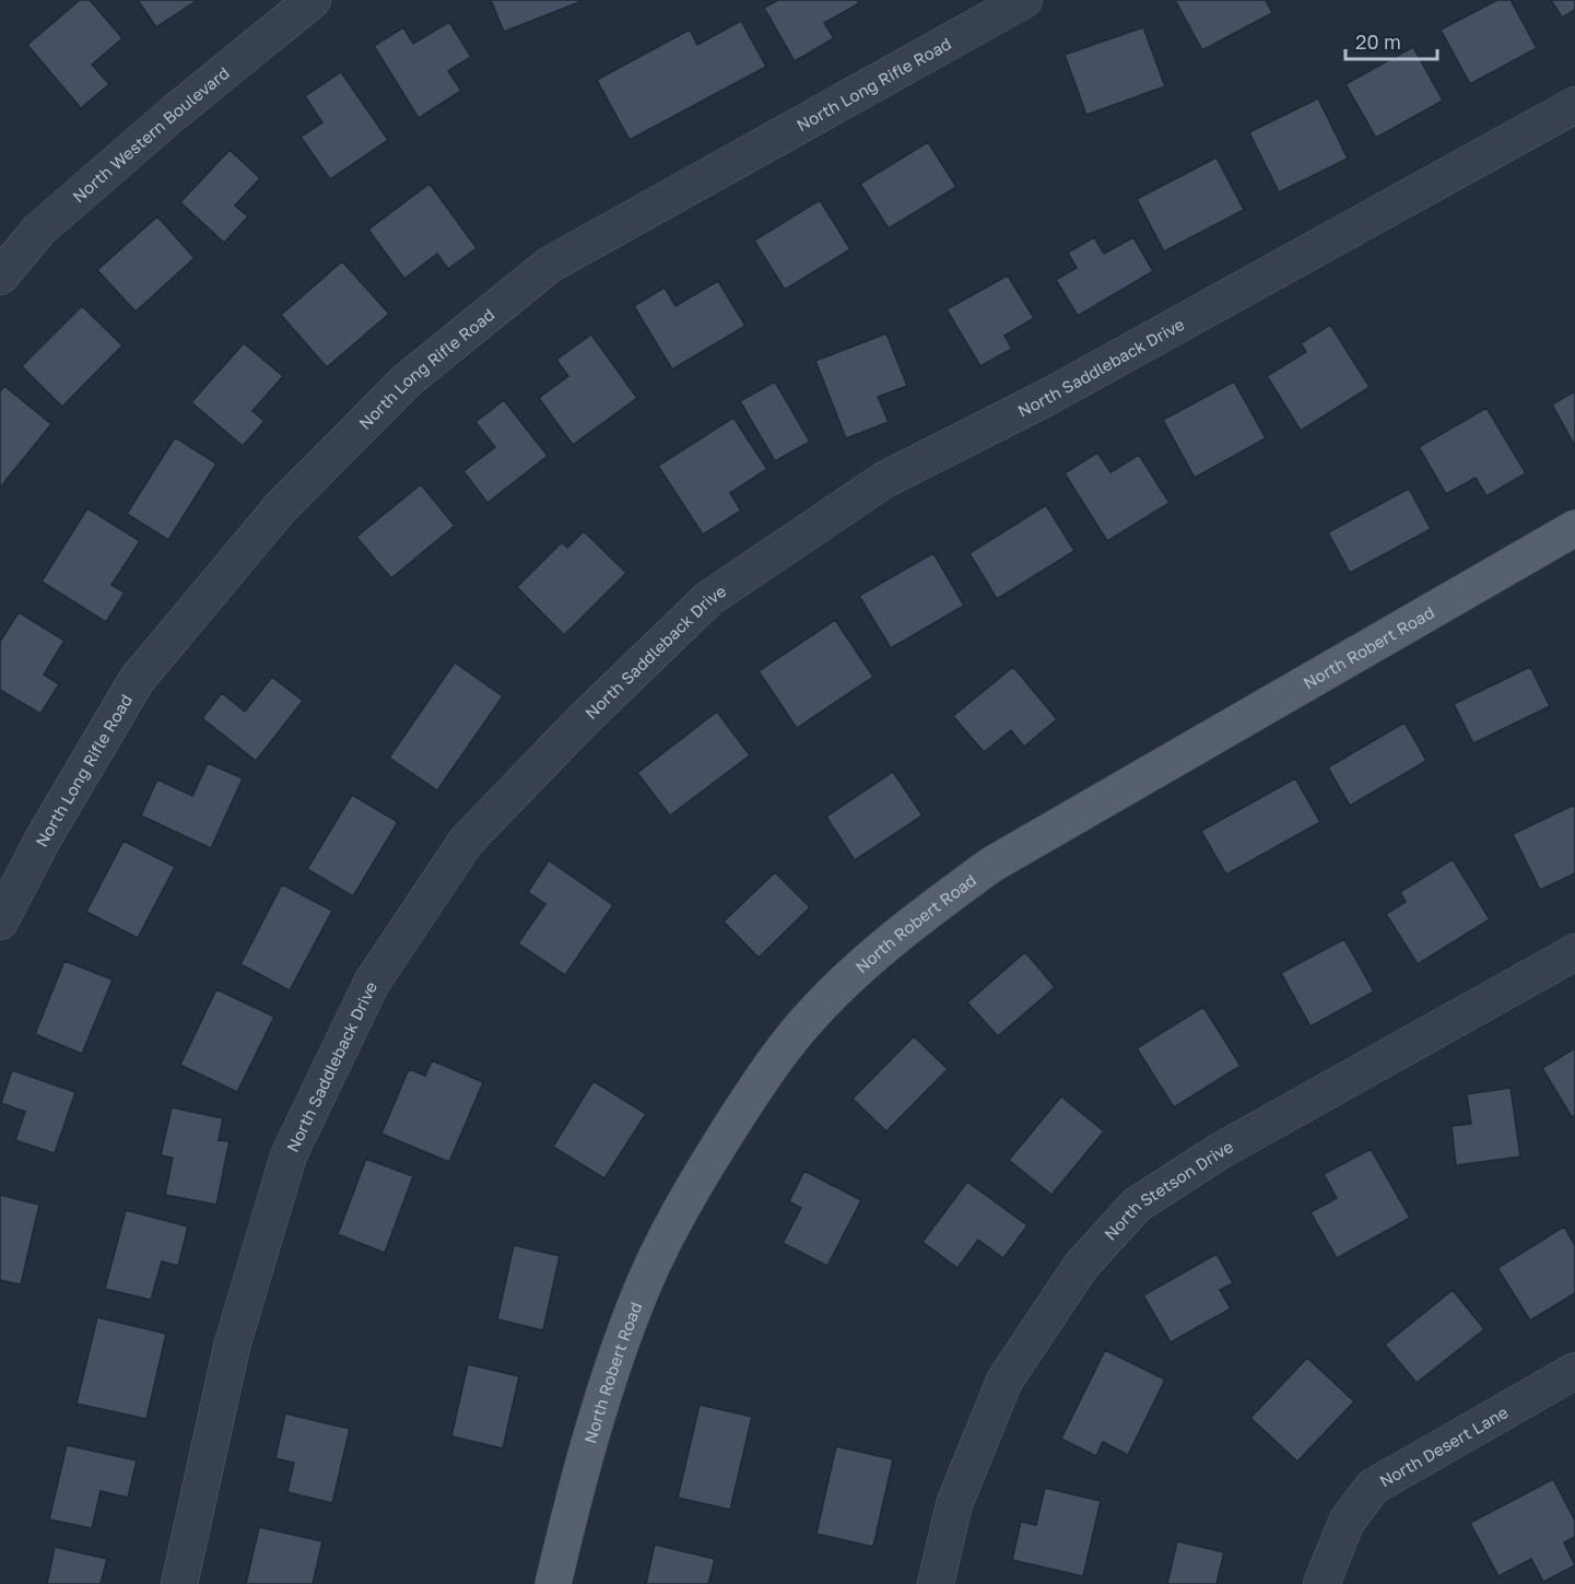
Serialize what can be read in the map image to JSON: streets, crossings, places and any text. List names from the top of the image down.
{
  "streets": {
    "main road": ["North Robert Road"],
    "street": [
      "North Long Rifle Road",
      "North Western Boulevard",
      "North Saddleback Drive",
      "North Stetson Drive",
      "North Desert Lane"
    ]
  },
  "scale_bar": "20 m"
}
